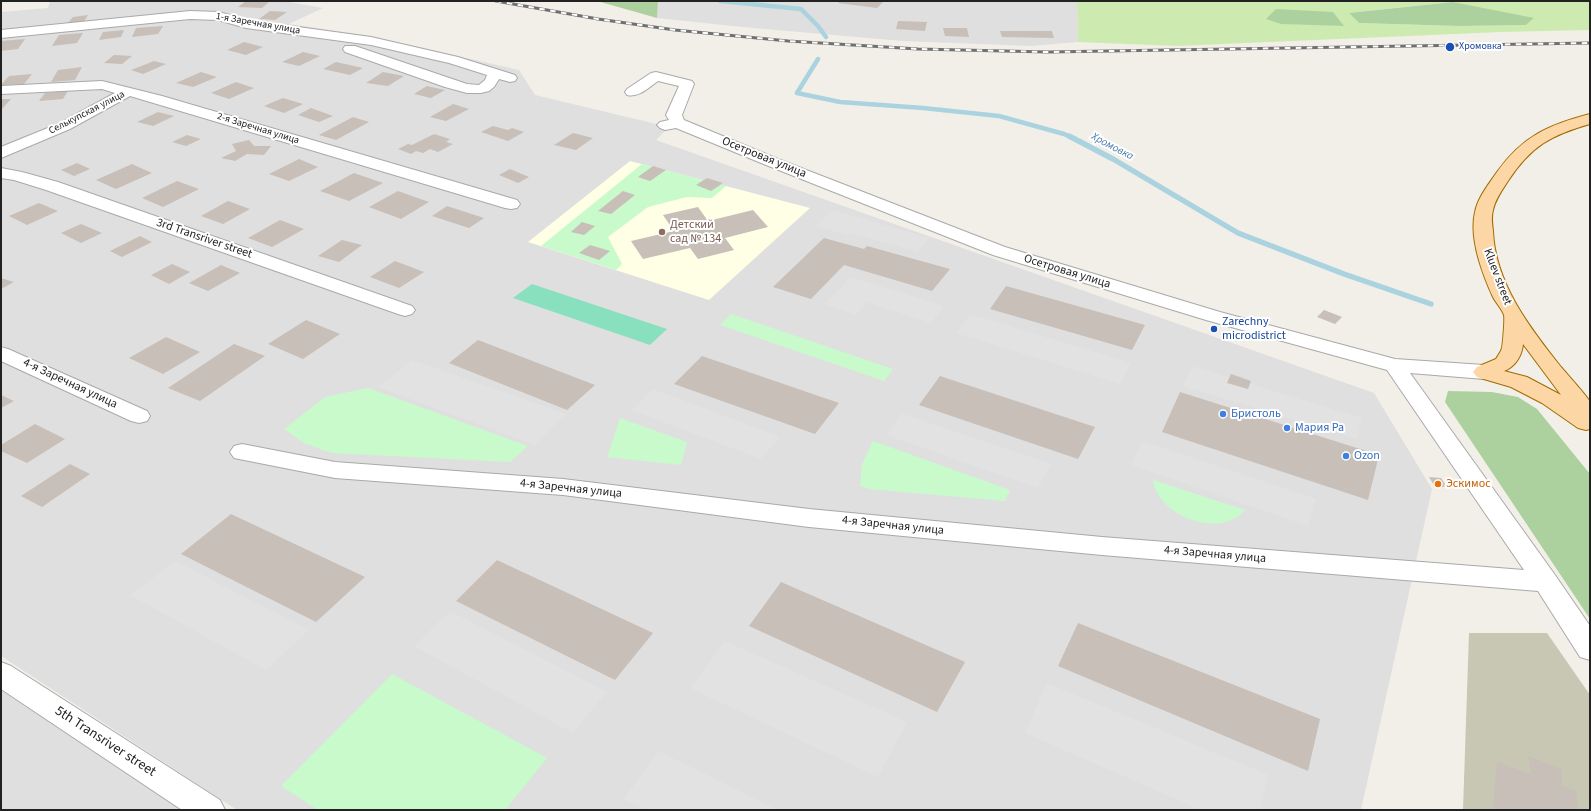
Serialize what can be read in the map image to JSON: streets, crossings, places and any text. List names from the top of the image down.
{
  "streets": {
    "main road": ["Kluev street"],
    "street": [
      "1-я Заречная улица",
      "Селькупская улица",
      "2-я Заречная улица",
      "Осетровая улица",
      "3rd Transriver street",
      "4-я Заречная улица",
      "5th Transriver street"
    ]
  },
  "crossings": [
    ["Селькупская улица", "2-я Заречная улица"]
  ],
  "water": ["Хромовка"],
  "places": [
    "Хромовка",
    "Детский сад № 134",
    "Zarechny microdistrict",
    "Бристоль",
    "Мария Ра",
    "Ozon",
    "Эскимос"
  ]
}
